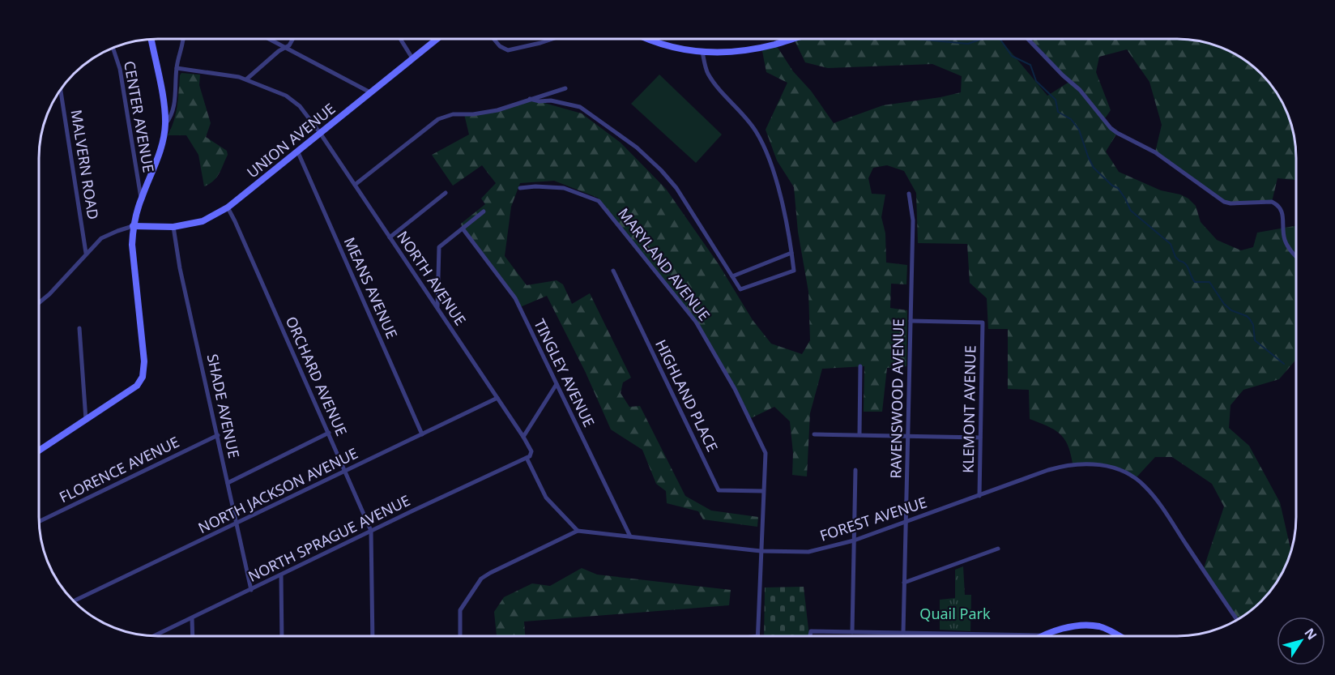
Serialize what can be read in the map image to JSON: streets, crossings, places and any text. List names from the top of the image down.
{
  "streets": {
    "street": [
      "CENTER AVENUE",
      "UNION AVENUE",
      "MALVERN ROAD",
      "MARYLAND AVENUE",
      "NORTH AVENUE",
      "MEANS AVENUE",
      "TINGLEY AVENUE",
      "ORCHARD AVENUE",
      "HIGHLAND PLACE",
      "RAVENSWOOD AVENUE",
      "SHADE AVENUE",
      "KLEMONT AVENUE",
      "FLORENCE AVENUE",
      "NORTH JACKSON AVENUE",
      "FOREST AVENUE",
      "NORTH SPRAGUE AVENUE"
    ]
  },
  "crossings": [
    ["UNION AVENUE", "NORTH AVENUE"],
    ["UNION AVENUE", "MEANS AVENUE"],
    ["UNION AVENUE", "ORCHARD AVENUE"],
    ["UNION AVENUE", "SHADE AVENUE"],
    ["MARYLAND AVENUE", "HIGHLAND PLACE"],
    ["MARYLAND AVENUE", "FOREST AVENUE"],
    ["NORTH AVENUE", "NORTH JACKSON AVENUE"],
    ["MEANS AVENUE", "NORTH JACKSON AVENUE"],
    ["TINGLEY AVENUE", "FOREST AVENUE"],
    ["ORCHARD AVENUE", "NORTH JACKSON AVENUE"],
    ["ORCHARD AVENUE", "NORTH SPRAGUE AVENUE"],
    ["RAVENSWOOD AVENUE", "KLEMONT AVENUE"],
    ["RAVENSWOOD AVENUE", "FOREST AVENUE"],
    ["SHADE AVENUE", "FLORENCE AVENUE"],
    ["SHADE AVENUE", "NORTH JACKSON AVENUE"],
    ["SHADE AVENUE", "NORTH SPRAGUE AVENUE"],
    ["KLEMONT AVENUE", "FOREST AVENUE"]
  ],
  "parks": ["Quail Park"],
  "north": "top right"
}
